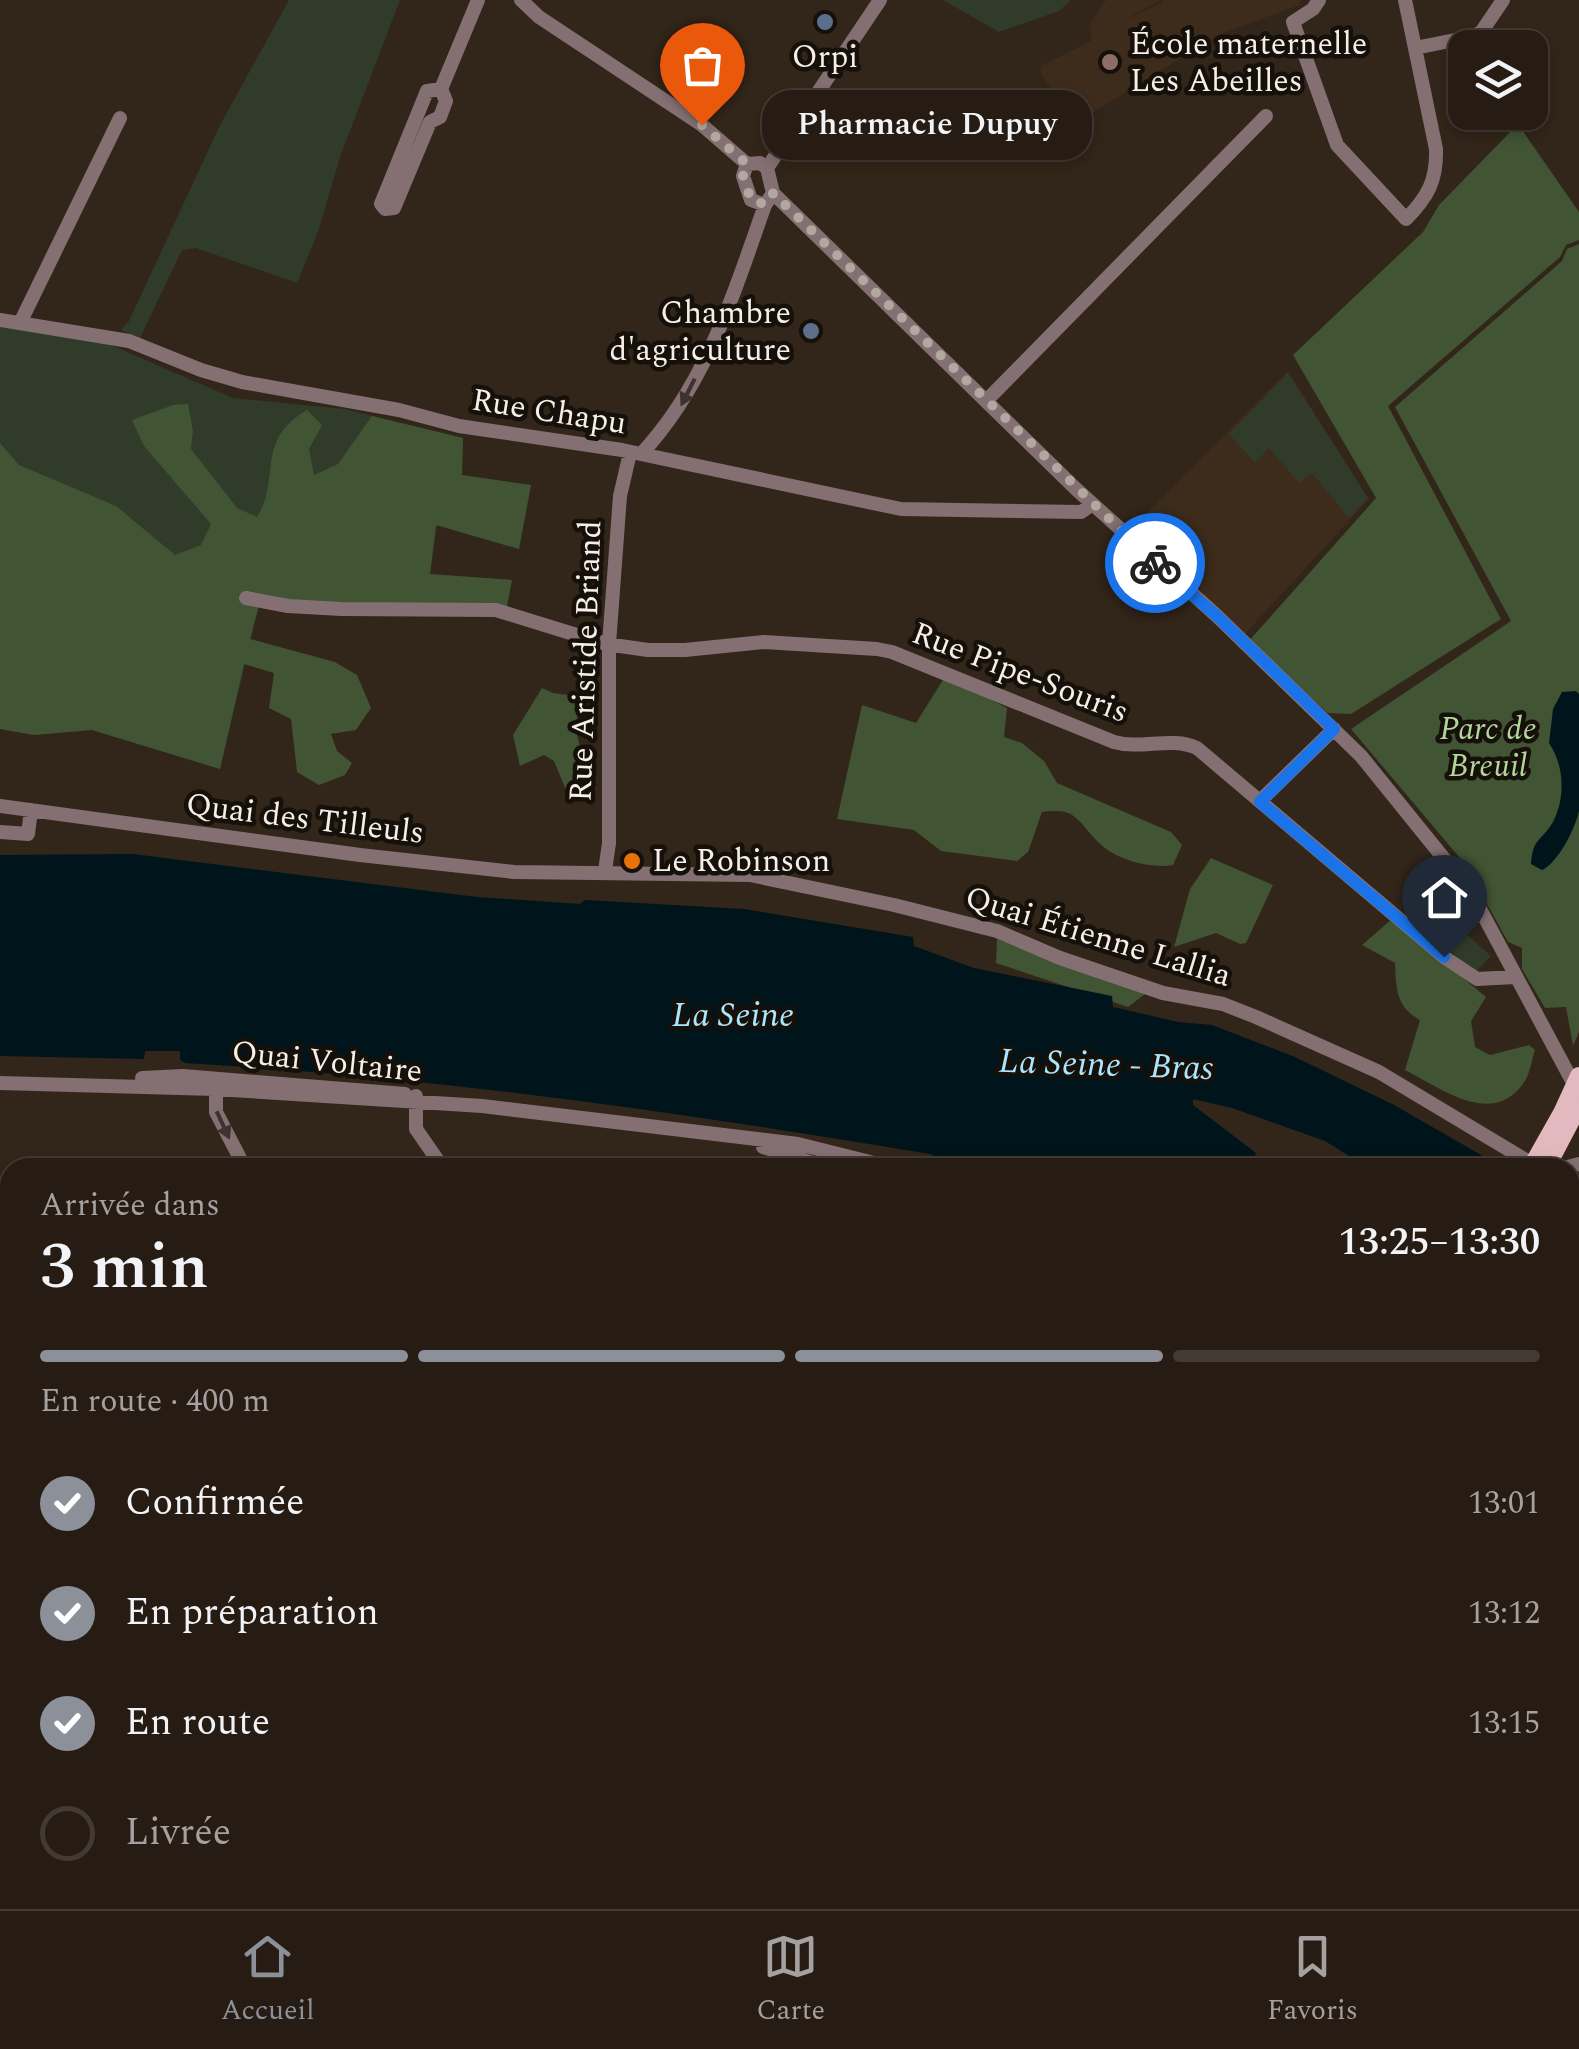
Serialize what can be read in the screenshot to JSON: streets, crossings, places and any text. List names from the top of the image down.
{
  "streets": {
    "street": [
      "Rue Chapu",
      "Rue Aristide Briand",
      "Rue Pipe-Souris",
      "Quai des Tilleuls",
      "Quai Étienne Lallia",
      "Quai Voltaire"
    ]
  },
  "crossings": [
    ["Rue Chapu", "Rue Aristide Briand"],
    ["Rue Aristide Briand", "Rue Pipe-Souris"],
    ["Rue Aristide Briand", "Quai des Tilleuls"],
    ["Rue Aristide Briand", "Quai Étienne Lallia"],
    ["Quai des Tilleuls", "Quai Étienne Lallia"]
  ],
  "one_way": ["Rue Aristide Briand"],
  "water": ["La Seine", "La Seine - Bras"],
  "parks": ["Parc de Breuil"],
  "places": [
    "Orpi",
    "École maternelle Les Abeilles",
    "Pharmacie Dupuy",
    "Chambre d'agriculture",
    "Le Robinson"
  ],
  "page": {
    "bubble": "Pharmacie Dupuy",
    "heading": ["3 min", "Arrivée dans", "13:25–13:30"],
    "bar": "En route · 400 m",
    "list": [
      ["Confirmée", "13:01"],
      ["En préparation", "13:12"],
      ["En route", "13:15"],
      "Livrée"
    ],
    "tabs": ["Accueil", "Carte", "Favoris"]
  }
}
